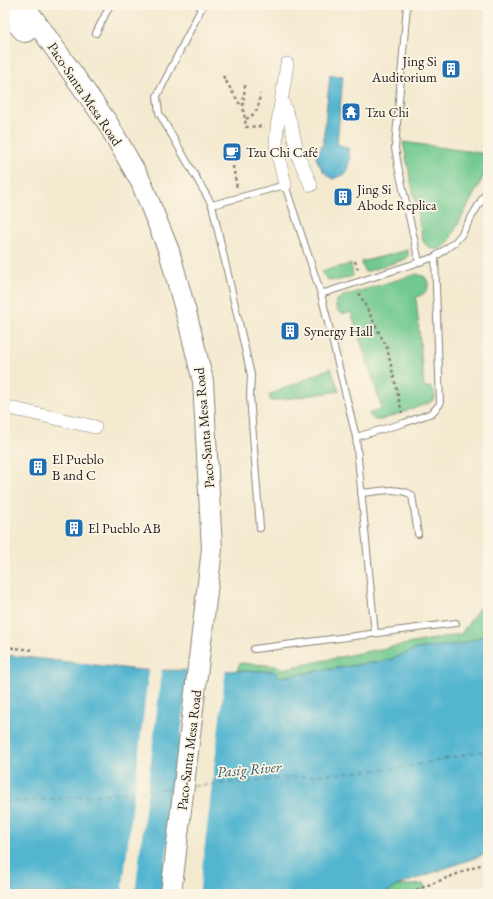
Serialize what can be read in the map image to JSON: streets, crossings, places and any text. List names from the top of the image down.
{
  "streets": {
    "main road": ["Paco-Santa Mesa Road"]
  },
  "water": ["Pasig River"],
  "places": {
    "building": [
      "Jing Si Auditorium",
      "Jing Si Abode Replica",
      "Synergy Hall",
      "El Pueblo B and C",
      "El Pueblo AB"
    ],
    "temple": ["Tzu Chi"],
    "cafe": ["Tzu Chi Café"]
  }
}
